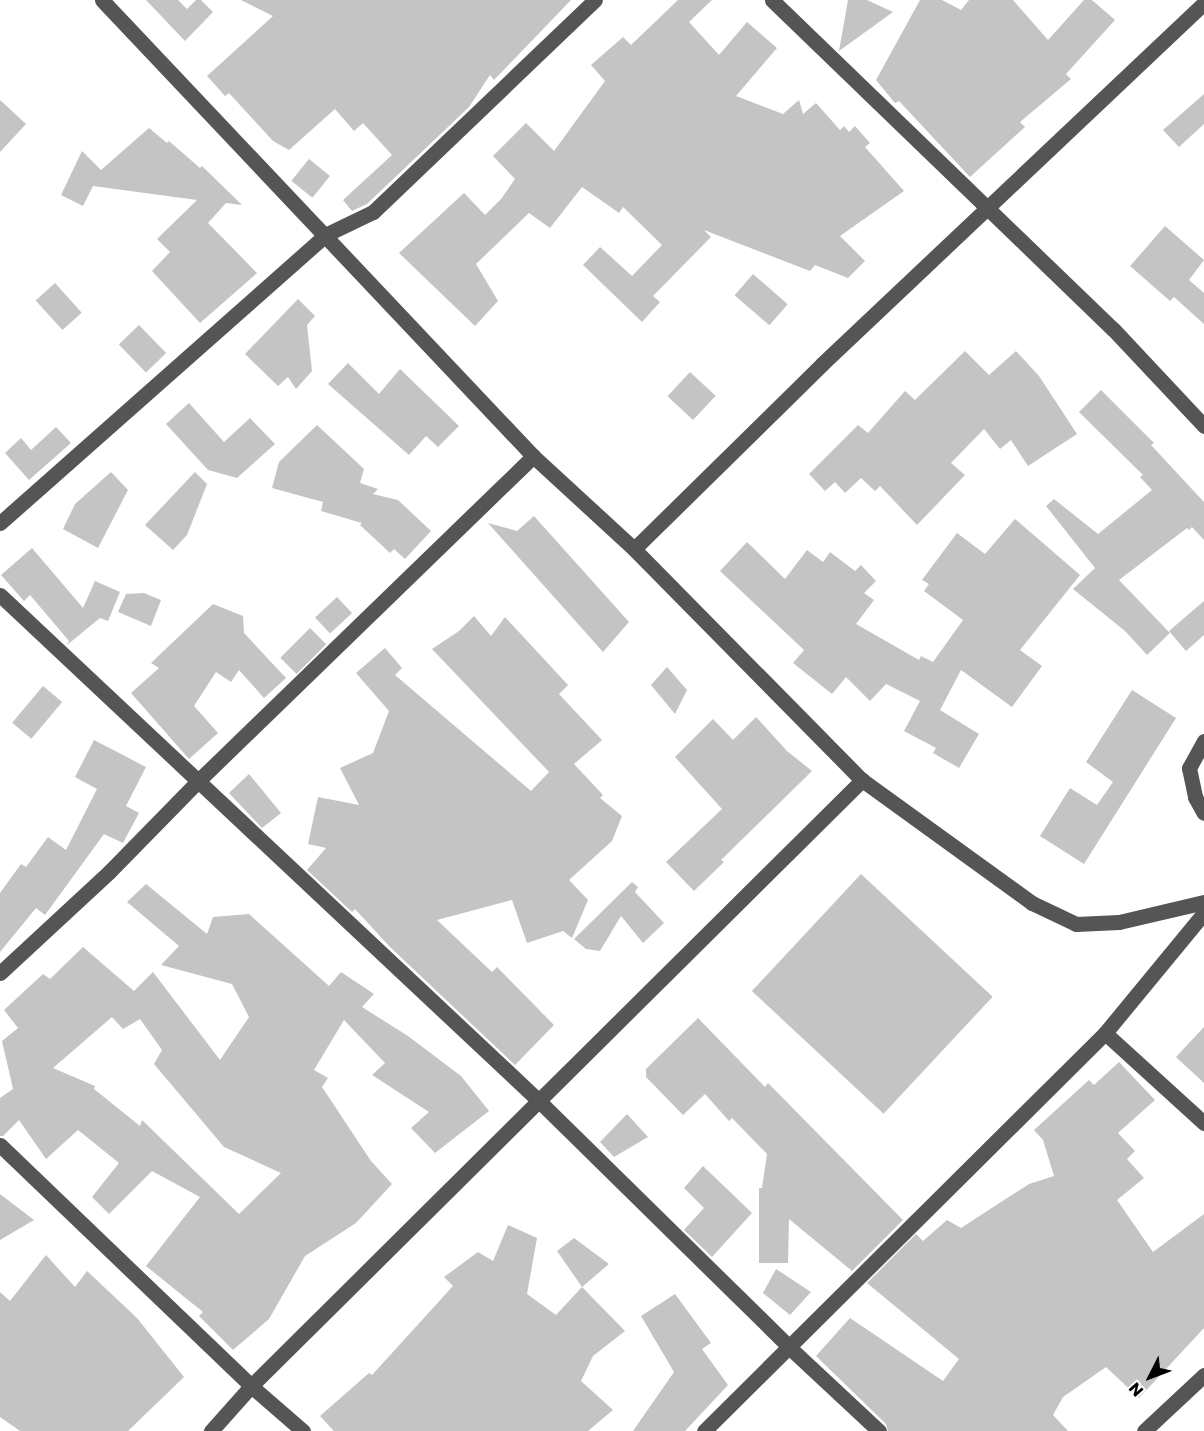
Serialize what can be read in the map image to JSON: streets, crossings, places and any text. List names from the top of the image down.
{
  "north": "bottom left"
}
